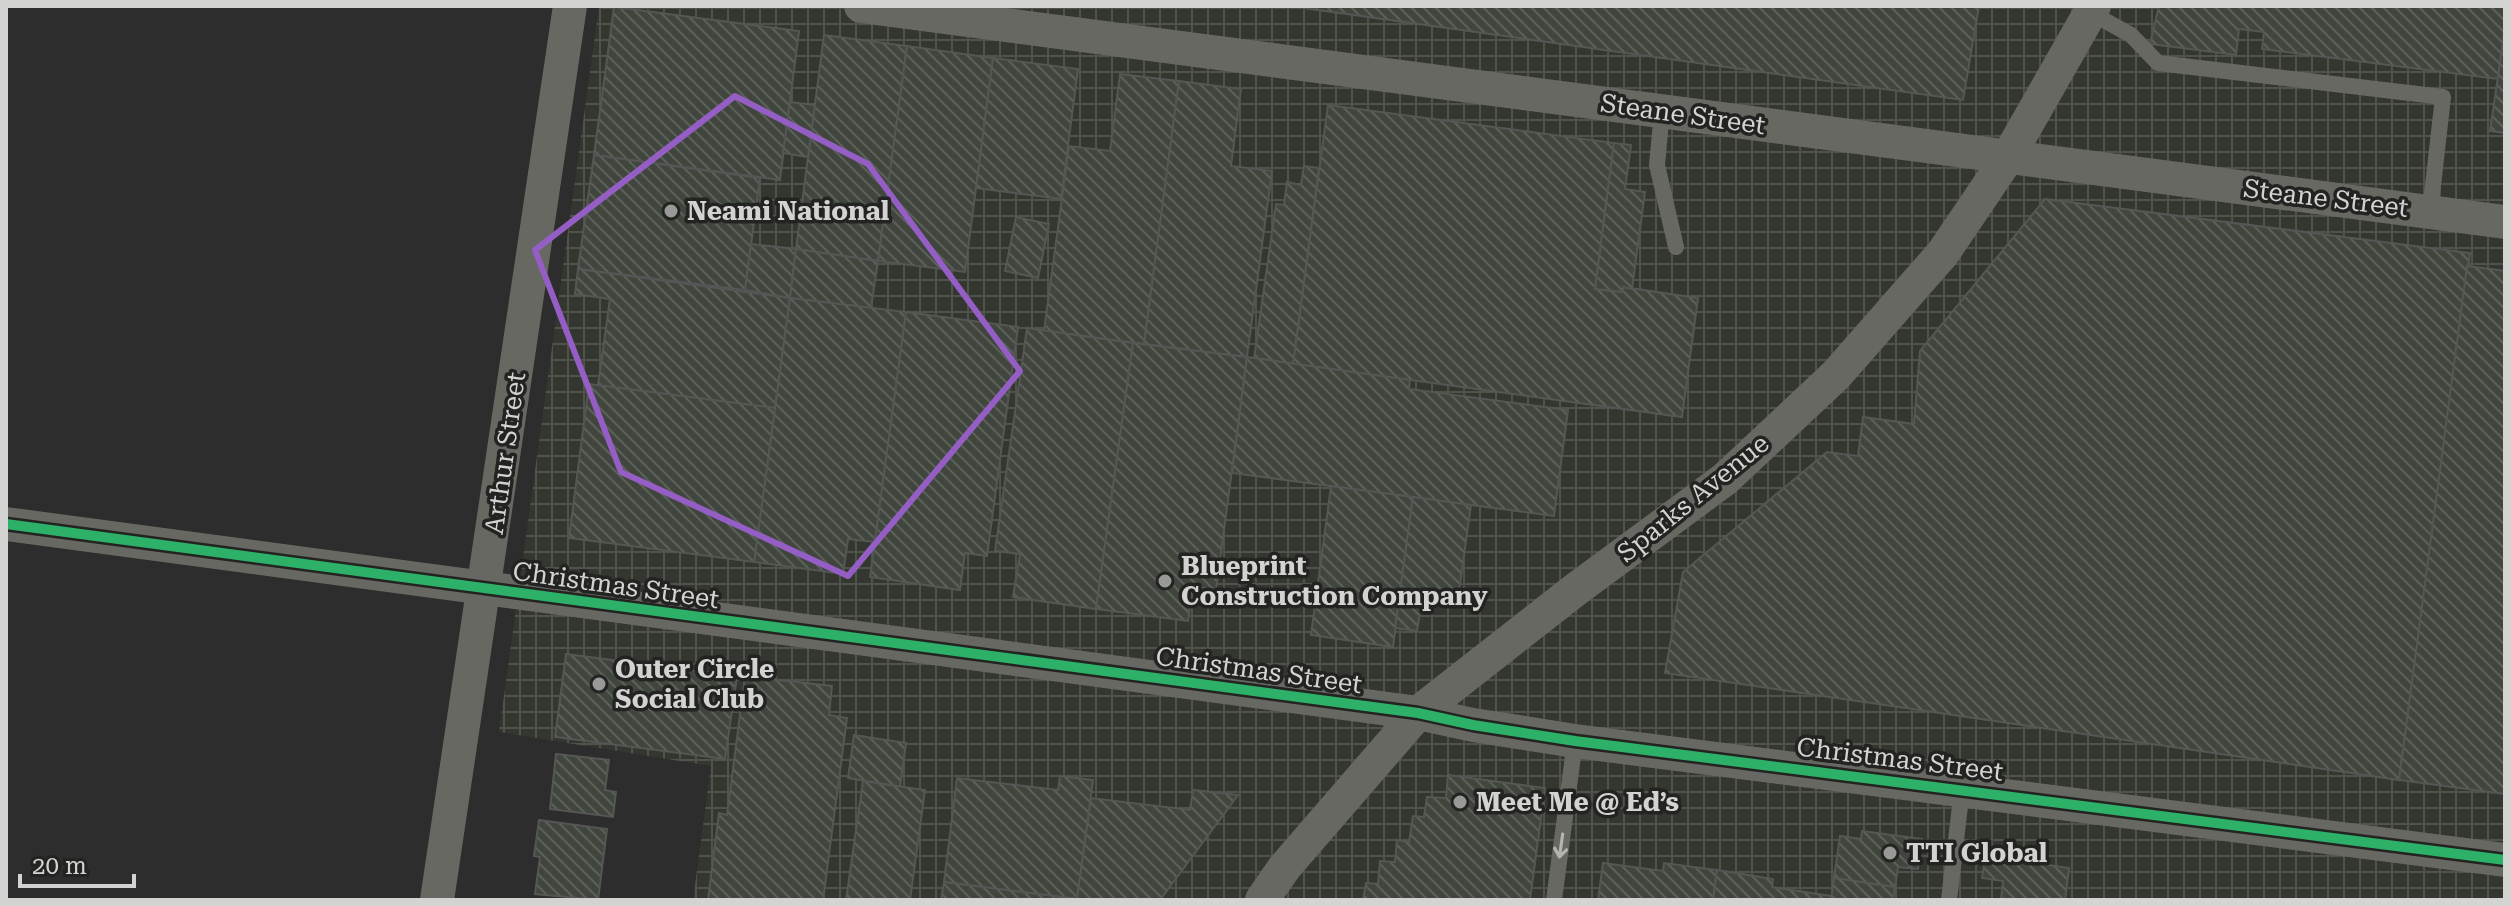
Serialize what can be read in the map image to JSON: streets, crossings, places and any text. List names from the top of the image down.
{
  "streets": {
    "street": [
      "Steane Street",
      "Arthur Street",
      "Sparks Avenue",
      "Christmas Street"
    ]
  },
  "crossings": [
    ["Steane Street", "Sparks Avenue"],
    ["Arthur Street", "Christmas Street"],
    ["Sparks Avenue", "Christmas Street"]
  ],
  "places": [
    "Neami National",
    "Blueprint Construction Company",
    "Outer Circle Social Club",
    "Meet Me @ Ed’s",
    "TTI Global"
  ],
  "scale_bar": "20 m"
}
